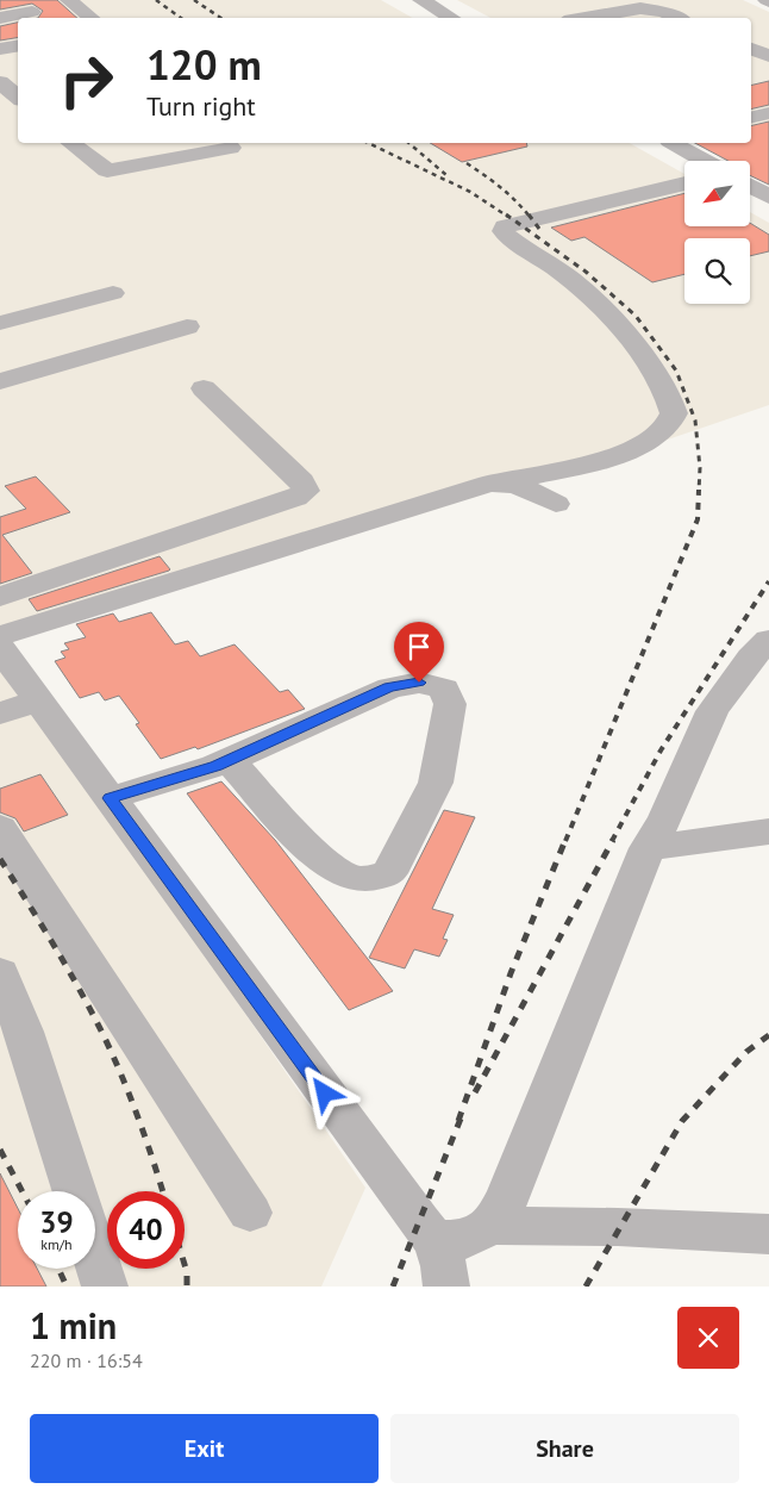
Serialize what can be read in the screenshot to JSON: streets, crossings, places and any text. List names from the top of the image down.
{
  "north": "bottom left",
  "page": {
    "turn": ["120 m", "Turn right"],
    "speed": "39 km/h",
    "limit": "40",
    "heading": ["1 min", "220 m · 16:54"],
    "buttons": ["Exit", "Share"]
  }
}
